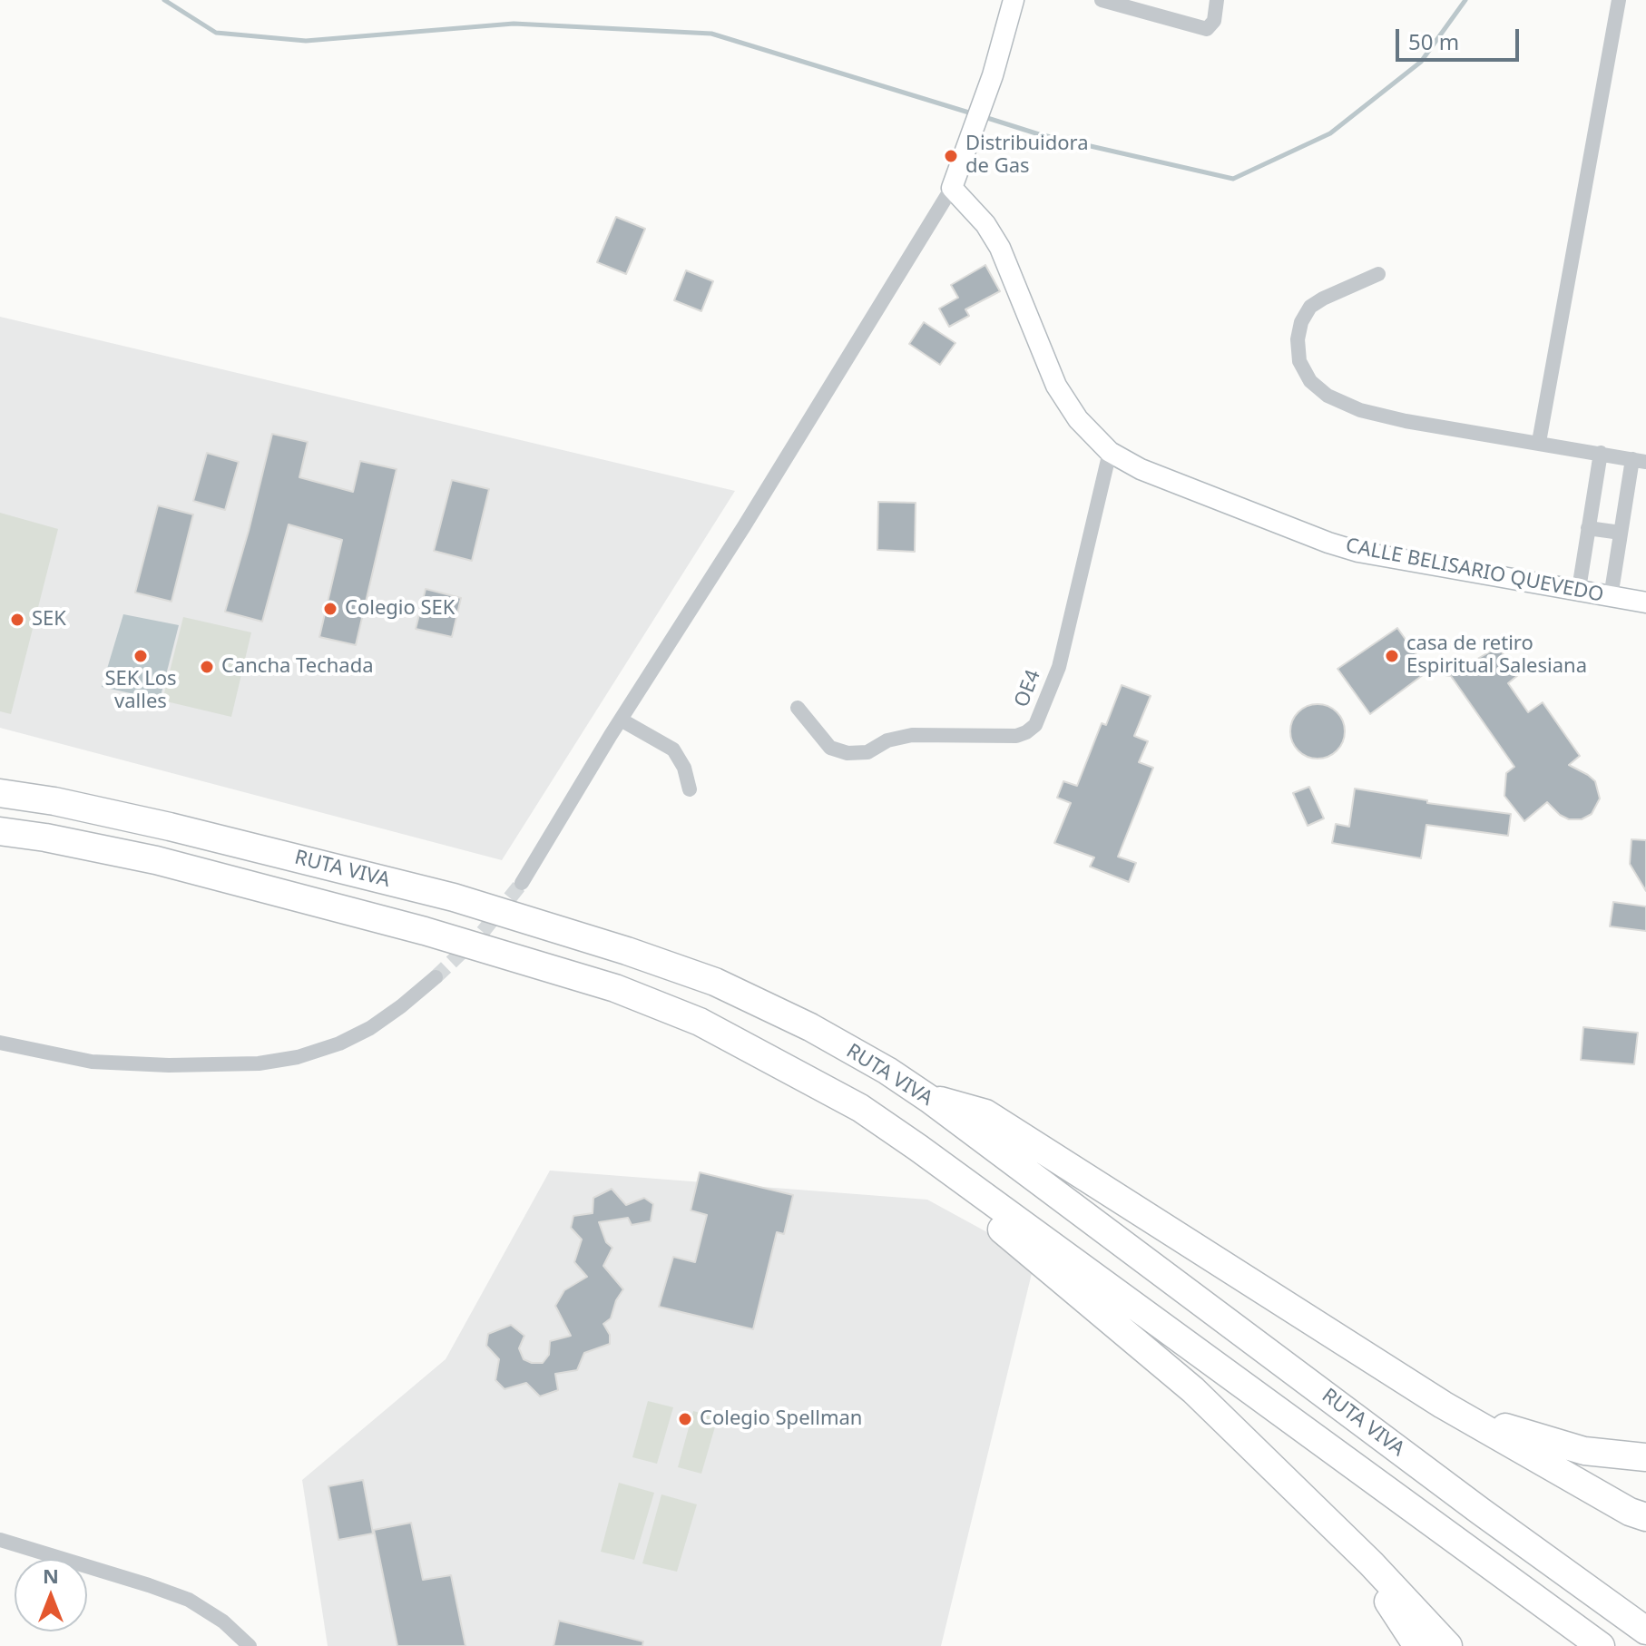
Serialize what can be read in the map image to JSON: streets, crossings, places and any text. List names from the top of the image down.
{
  "streets": {
    "highway": ["RUTA VIVA"],
    "street": ["CALLE BELISARIO QUEVEDO", "OE4"]
  },
  "crossings": [
    ["CALLE BELISARIO QUEVEDO", "OE4"]
  ],
  "places": [
    "Distribuidora de Gas",
    "Colegio SEK",
    "SEK",
    "SEK Los valles",
    "casa de retiro Espiritual Salesiana",
    "Cancha Techada",
    "Colegio Spellman"
  ],
  "scale_bar": "50 m",
  "north": "top"
}
